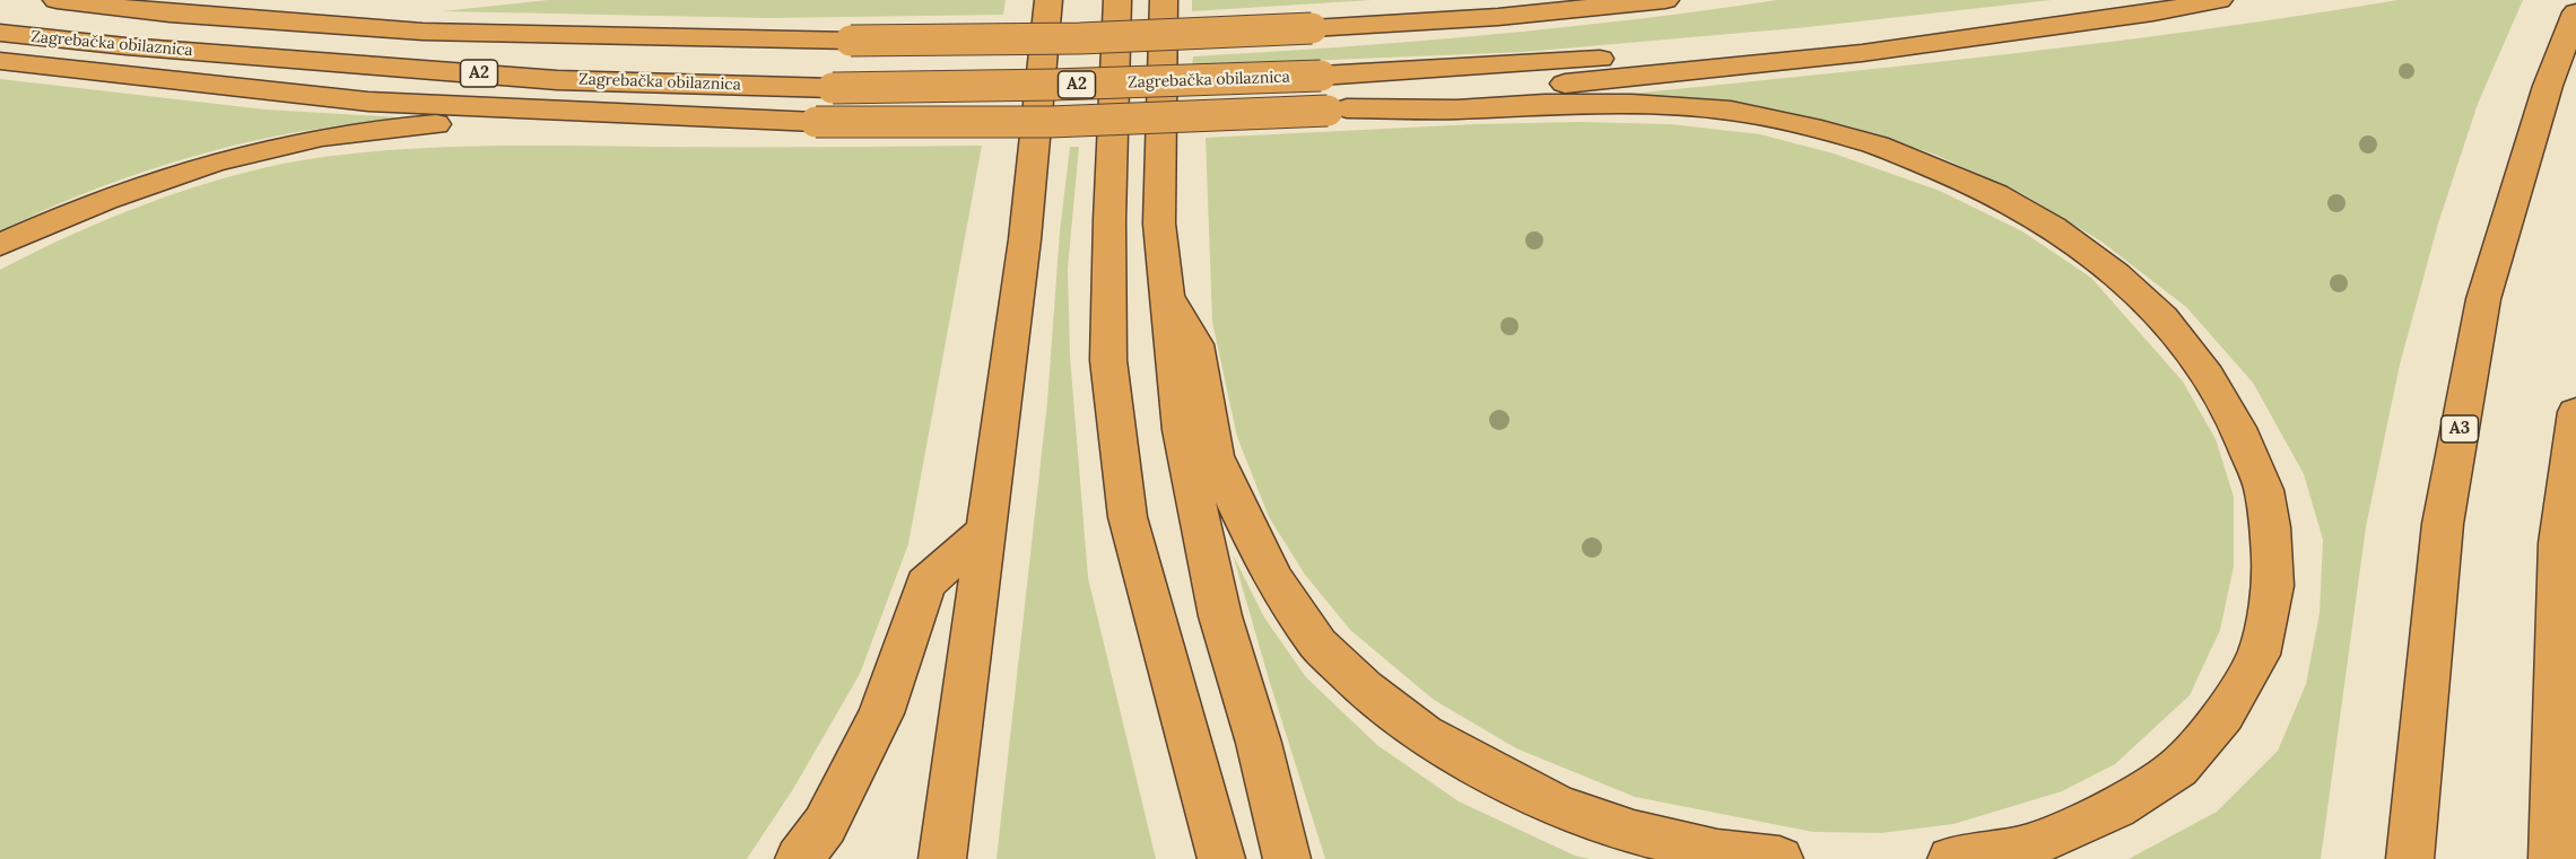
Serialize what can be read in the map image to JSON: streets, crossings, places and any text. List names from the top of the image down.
{
  "streets": {
    "highway": ["Zagrebačka obilaznica", "A2", "A3"]
  }
}
